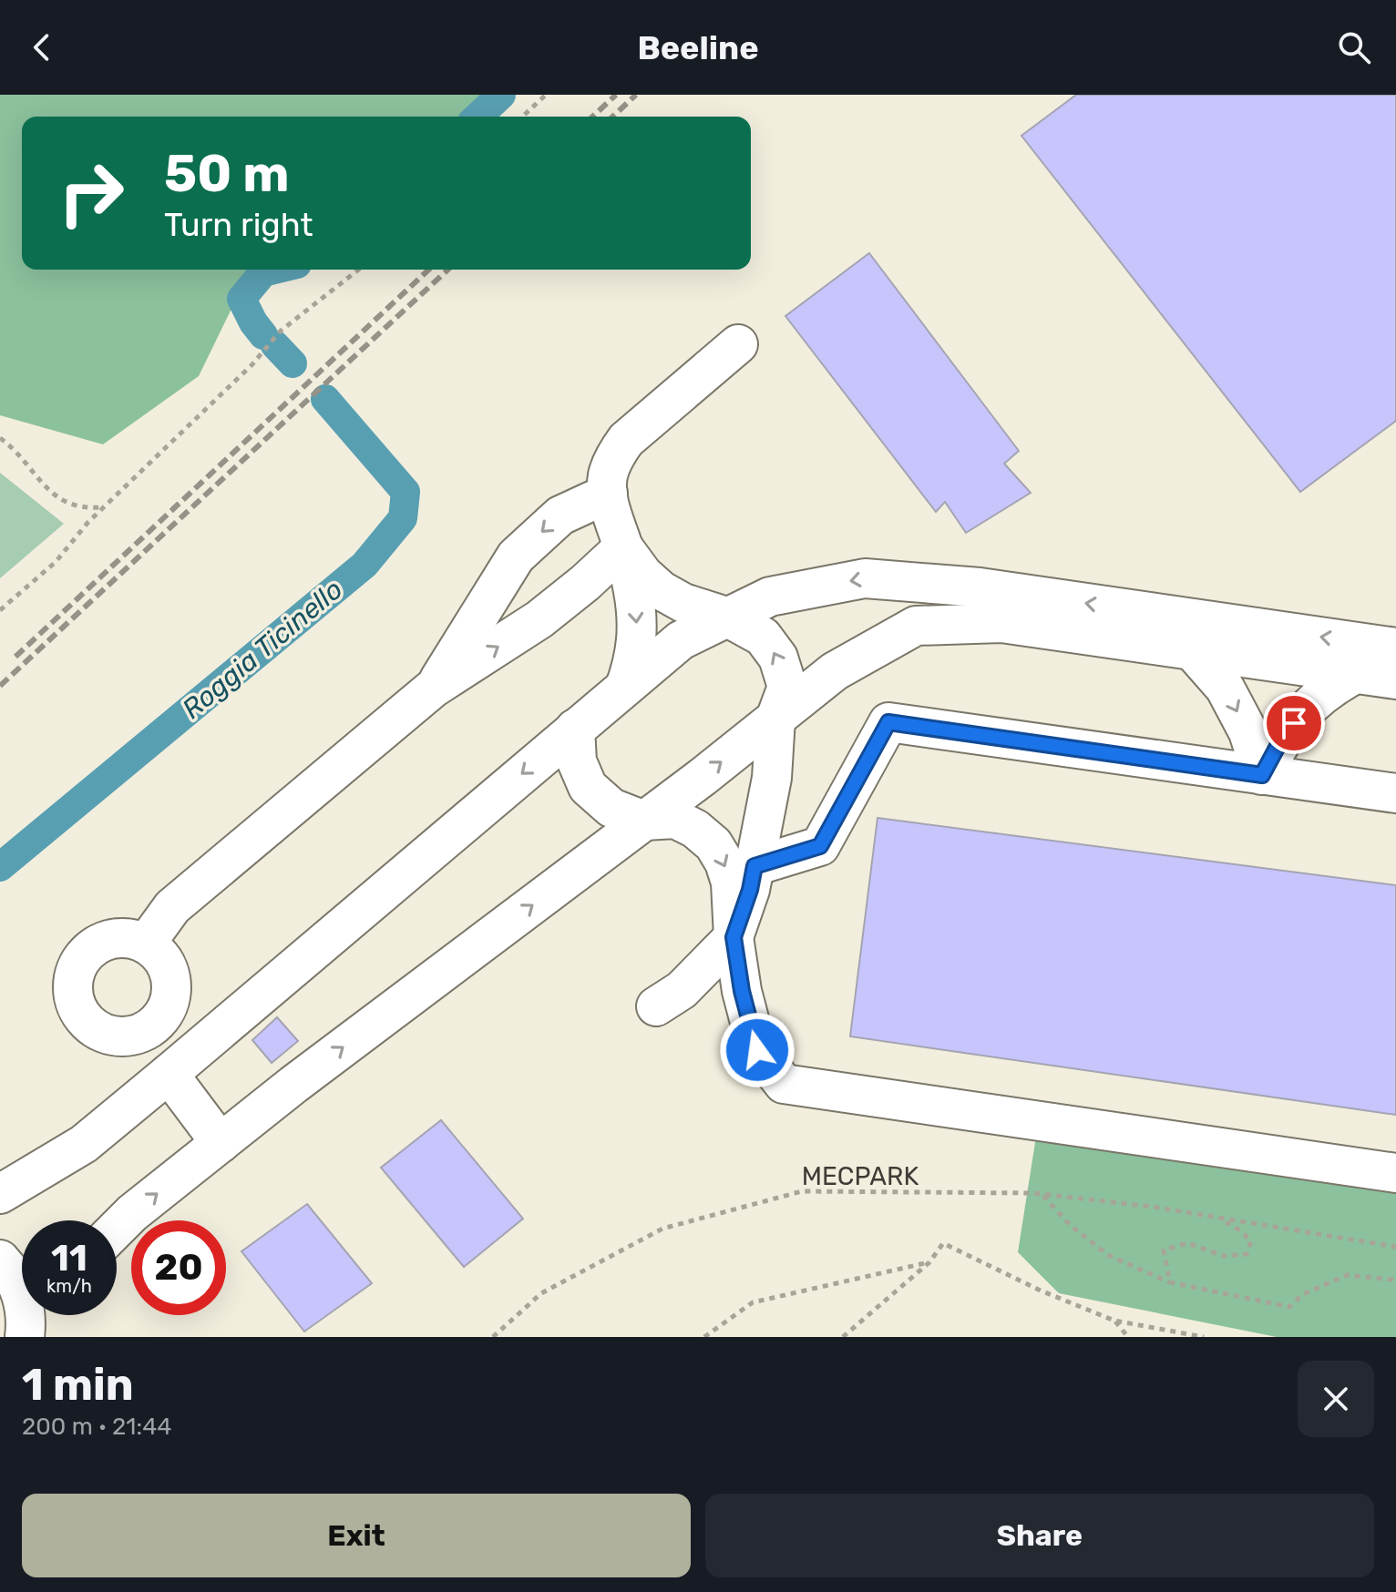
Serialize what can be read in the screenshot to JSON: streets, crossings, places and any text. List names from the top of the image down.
{
  "streets": {
    "path": ["MECPARK"]
  },
  "water": ["Roggia Ticinello"],
  "page": {
    "header": "Beeline",
    "turn": ["50 m", "Turn right"],
    "speed": "11 km/h",
    "limit": "20",
    "heading": ["1 min", "200 m · 21:44"],
    "buttons": ["Exit", "Share"]
  }
}
